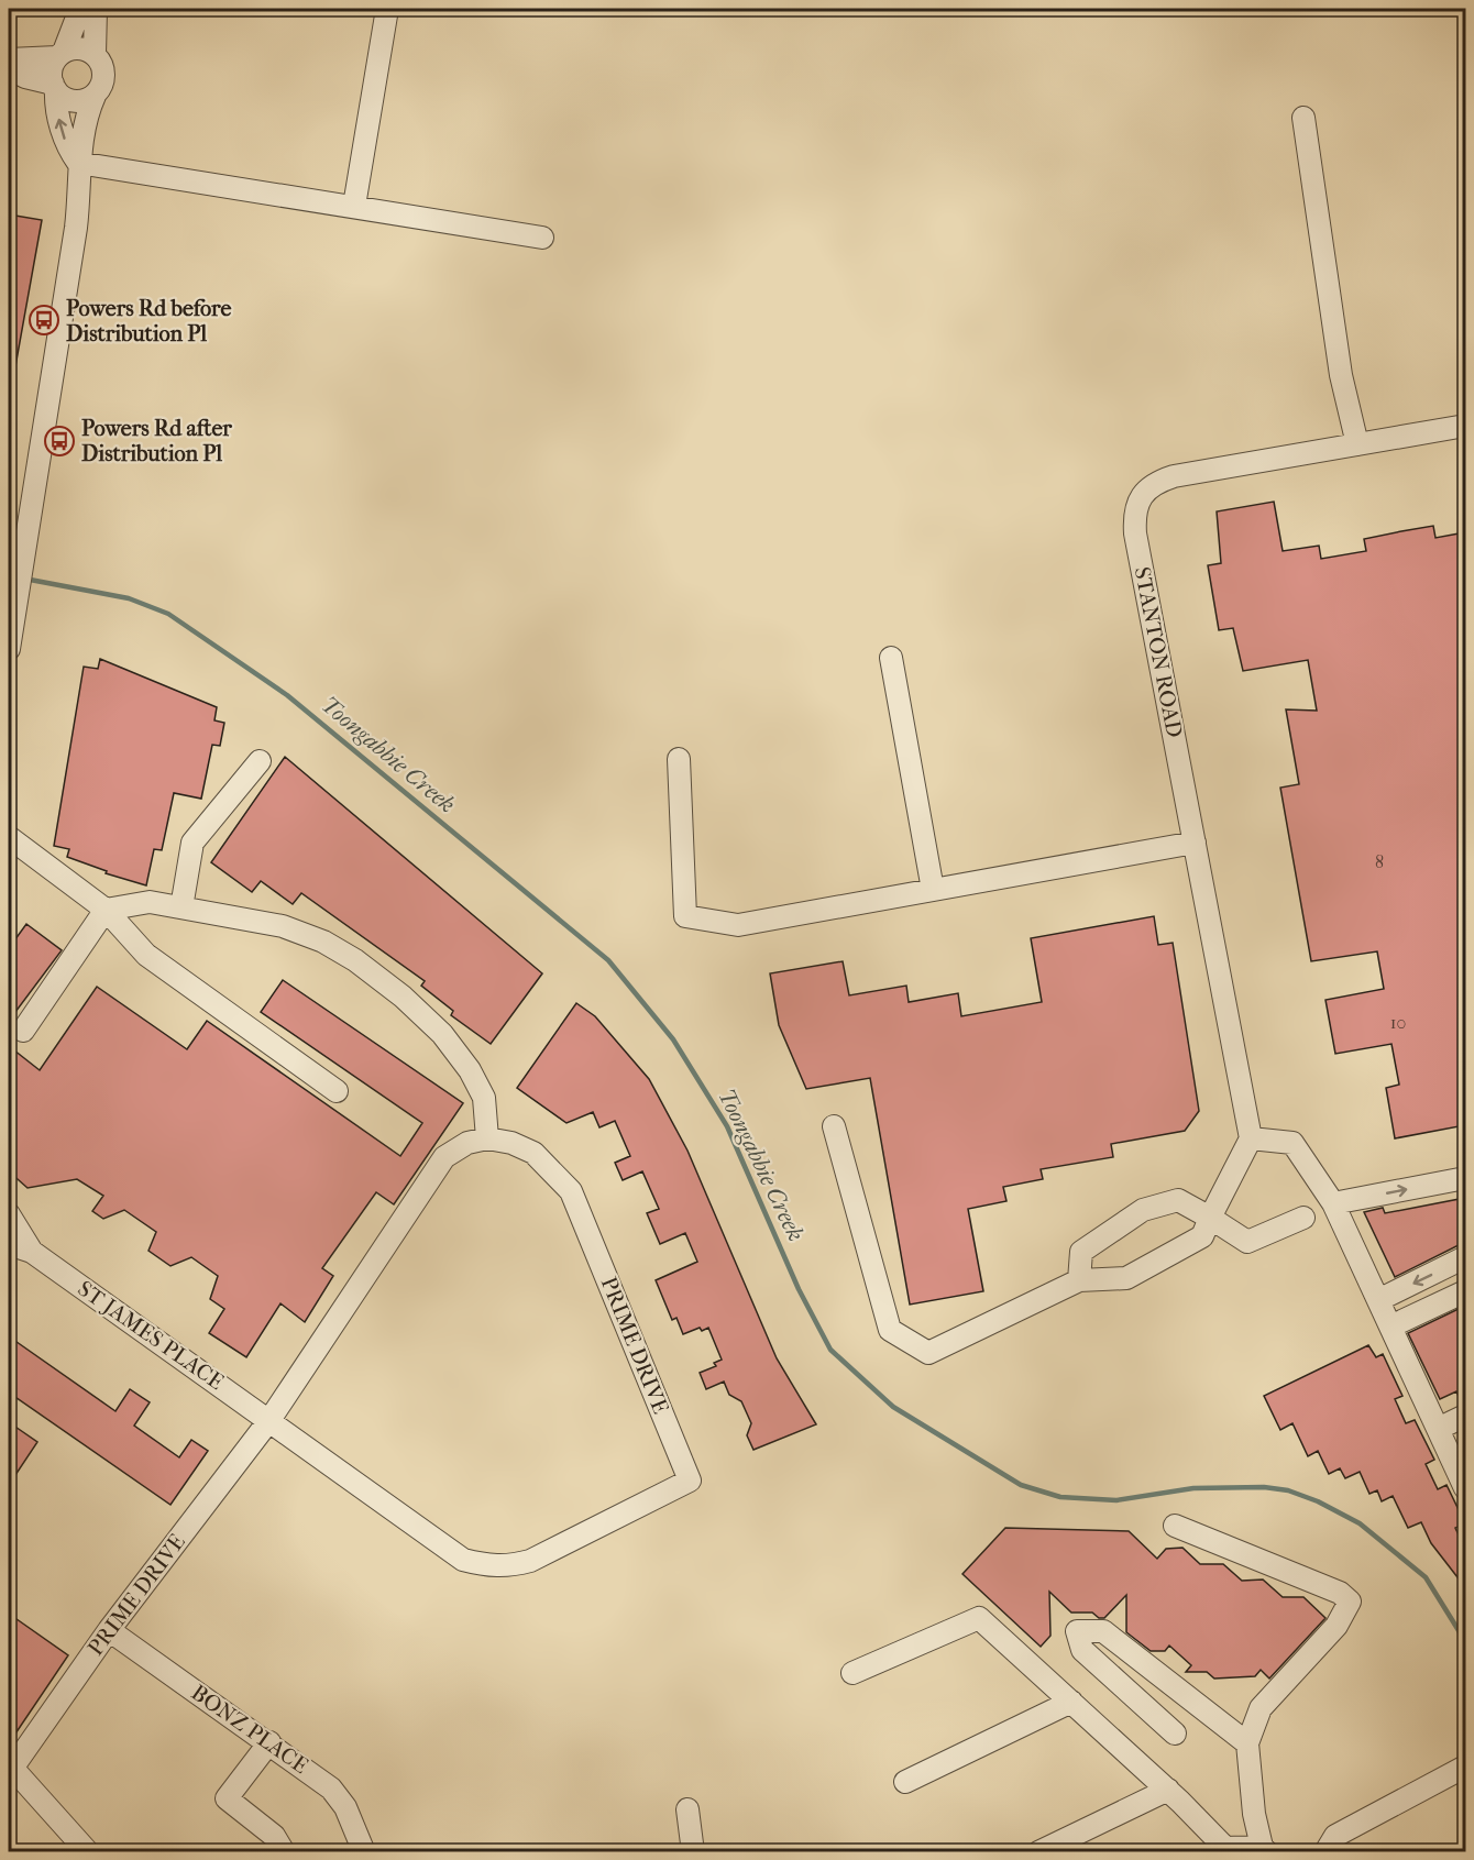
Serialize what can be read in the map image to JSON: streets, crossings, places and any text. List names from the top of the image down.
{
  "streets": {
    "street": [
      "STANTON ROAD",
      "ST JAMES PLACE",
      "PRIME DRIVE",
      "BONZ PLACE"
    ]
  },
  "crossings": [
    ["ST JAMES PLACE", "PRIME DRIVE"],
    ["PRIME DRIVE", "BONZ PLACE"]
  ],
  "water": ["Toongabbie Creek"],
  "places": {
    "bus stop": ["Powers Rd before Distribution Pl", "Powers Rd after Distribution Pl"]
  },
  "house_numbers": ["8", "10"]
}
